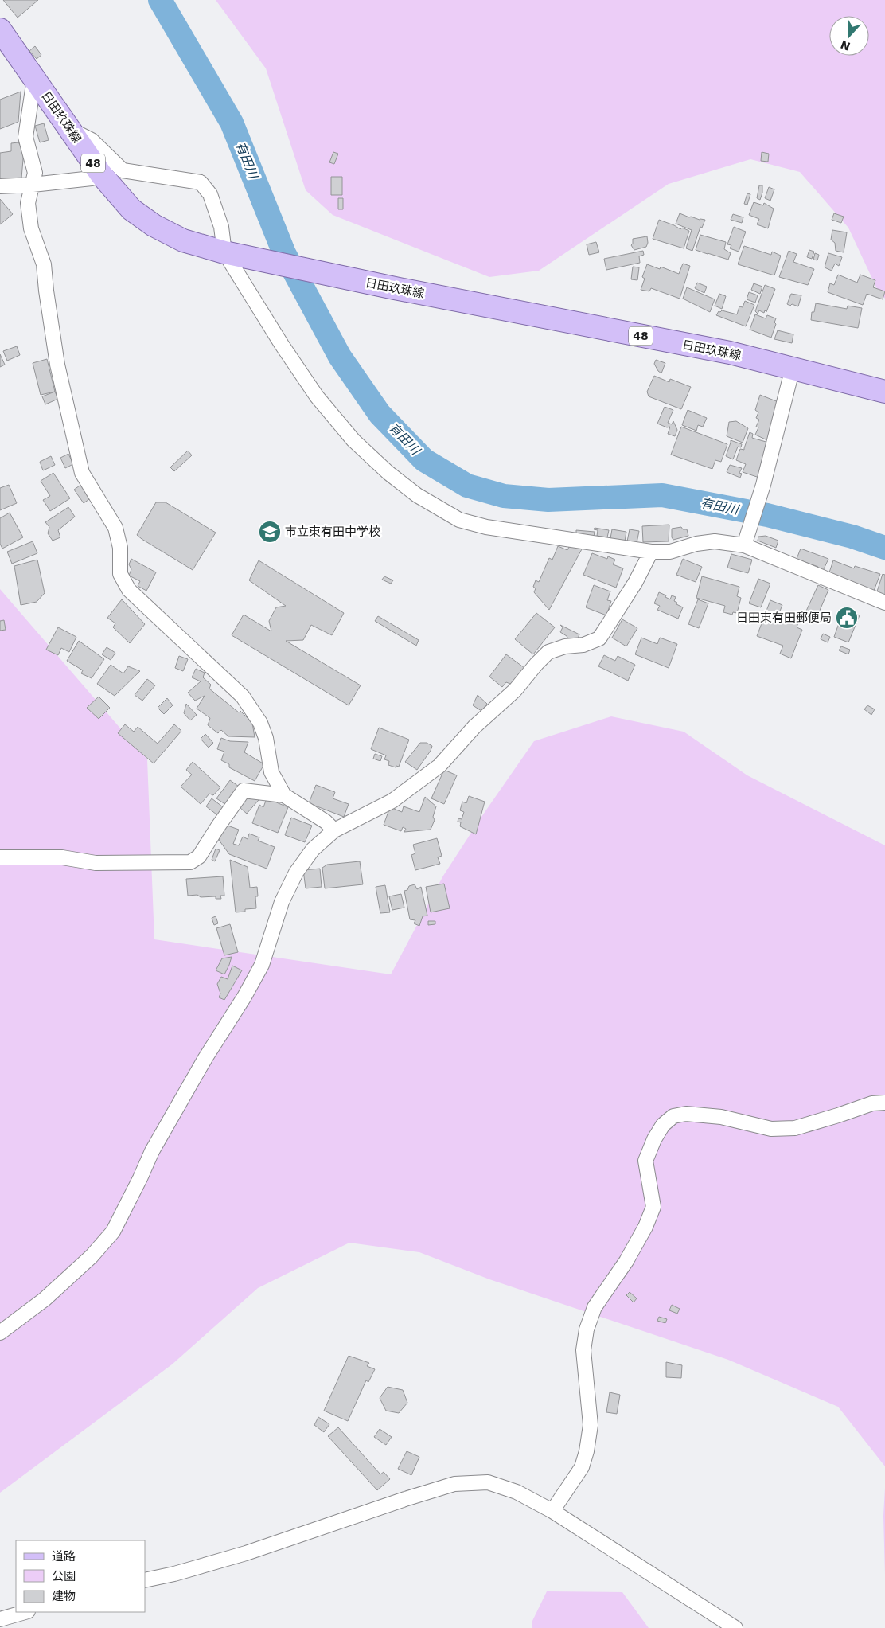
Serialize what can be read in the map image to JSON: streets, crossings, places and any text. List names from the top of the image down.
{
  "streets": {
    "main road": ["日田玖珠線", "48"]
  },
  "water": ["有田川"],
  "places": {
    "school or university": ["市立東有田中学校"],
    "public building": ["日田東有田郵便局"]
  },
  "legend": ["道路", "公園", "建物"],
  "north": "bottom"
}
